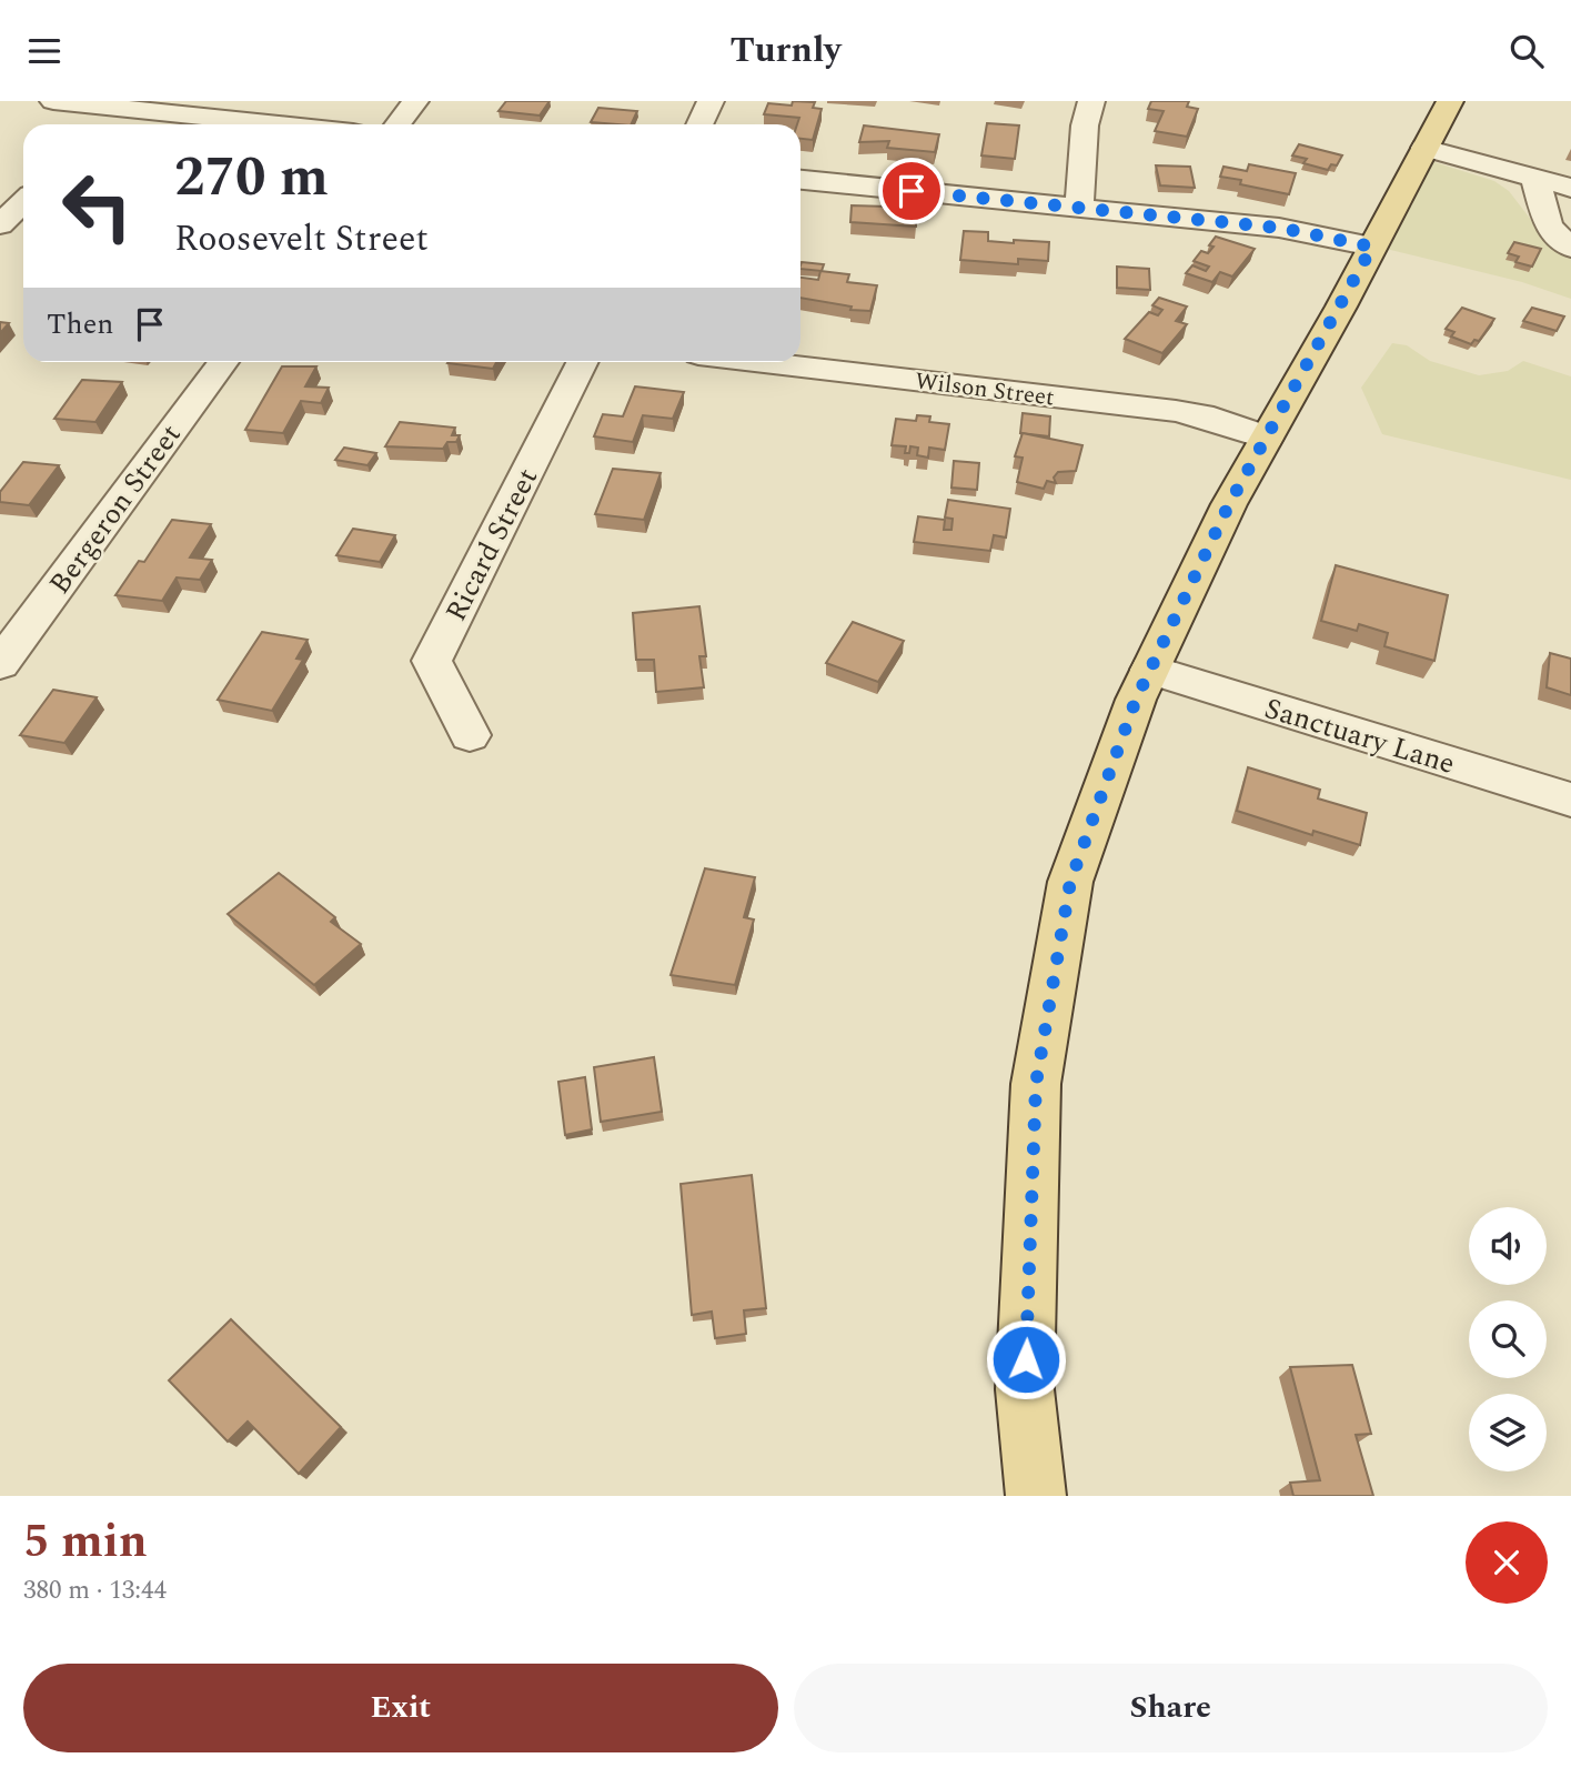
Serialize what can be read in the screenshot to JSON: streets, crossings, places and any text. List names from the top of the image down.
{
  "streets": {
    "street": [
      "Wilson Street",
      "Bergeron Street",
      "Ricard Street",
      "Sanctuary Lane"
    ]
  },
  "page": {
    "header": "Turnly",
    "turn": ["270 m", "Roosevelt Street"],
    "then": "Then",
    "heading": ["5 min", "380 m · 13:44"],
    "buttons": ["Exit", "Share"]
  }
}
